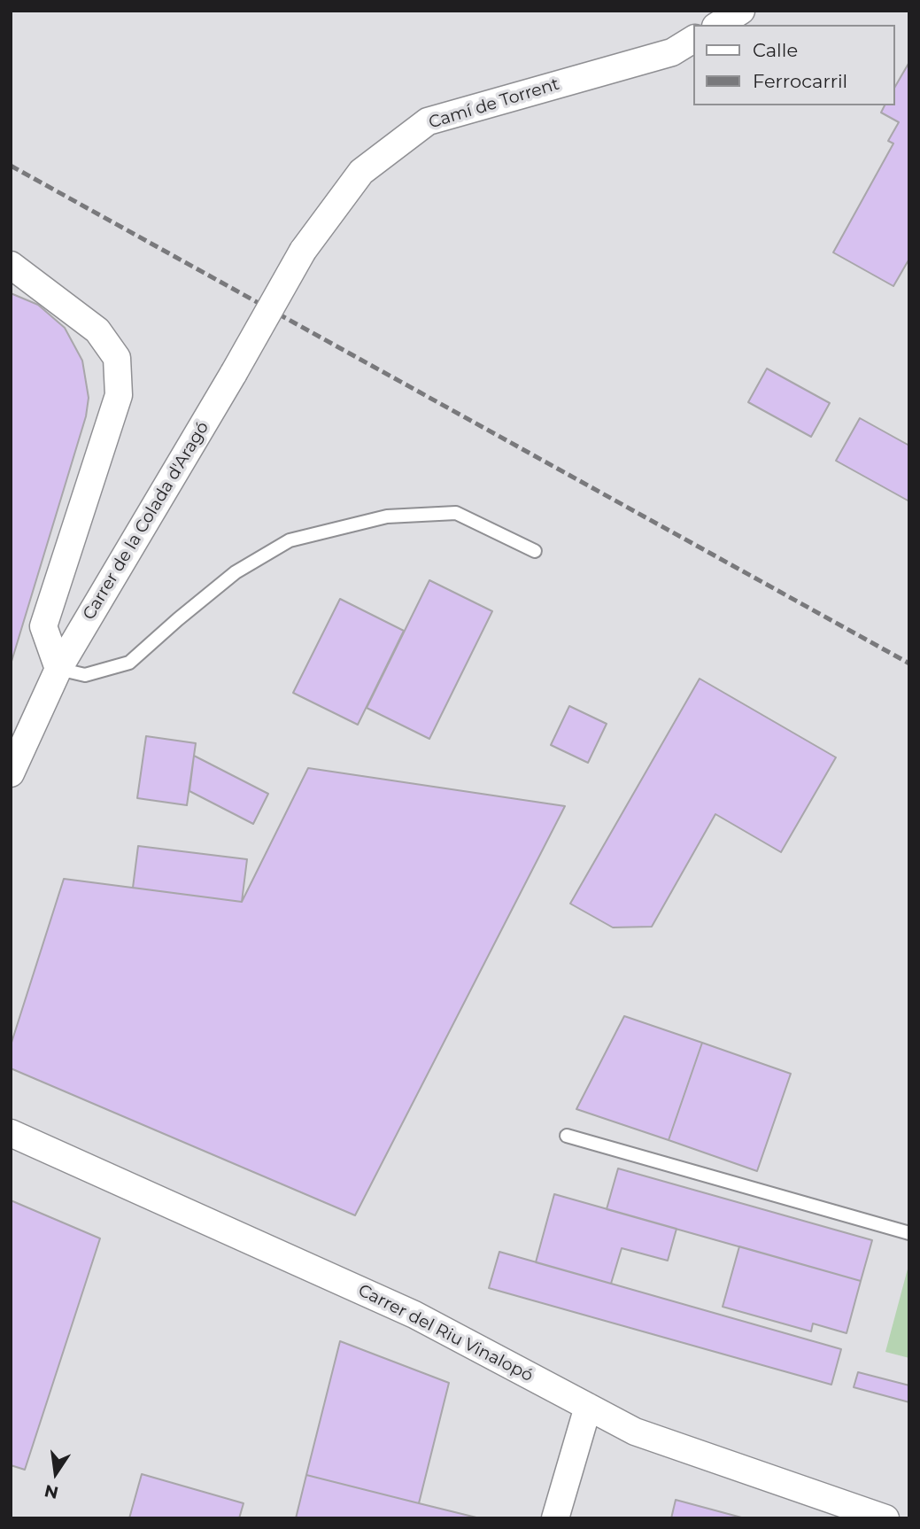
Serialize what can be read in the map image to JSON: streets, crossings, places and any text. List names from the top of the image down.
{
  "streets": {
    "street": ["Camí de Torrent", "Carrer de la Colada d'Aragó", "Carrer del Riu Vinalopó"]
  },
  "crossings": [
    ["Camí de Torrent", "Carrer de la Colada d'Aragó"]
  ],
  "legend": ["Calle", "Ferrocarril"],
  "north": "bottom"
}
